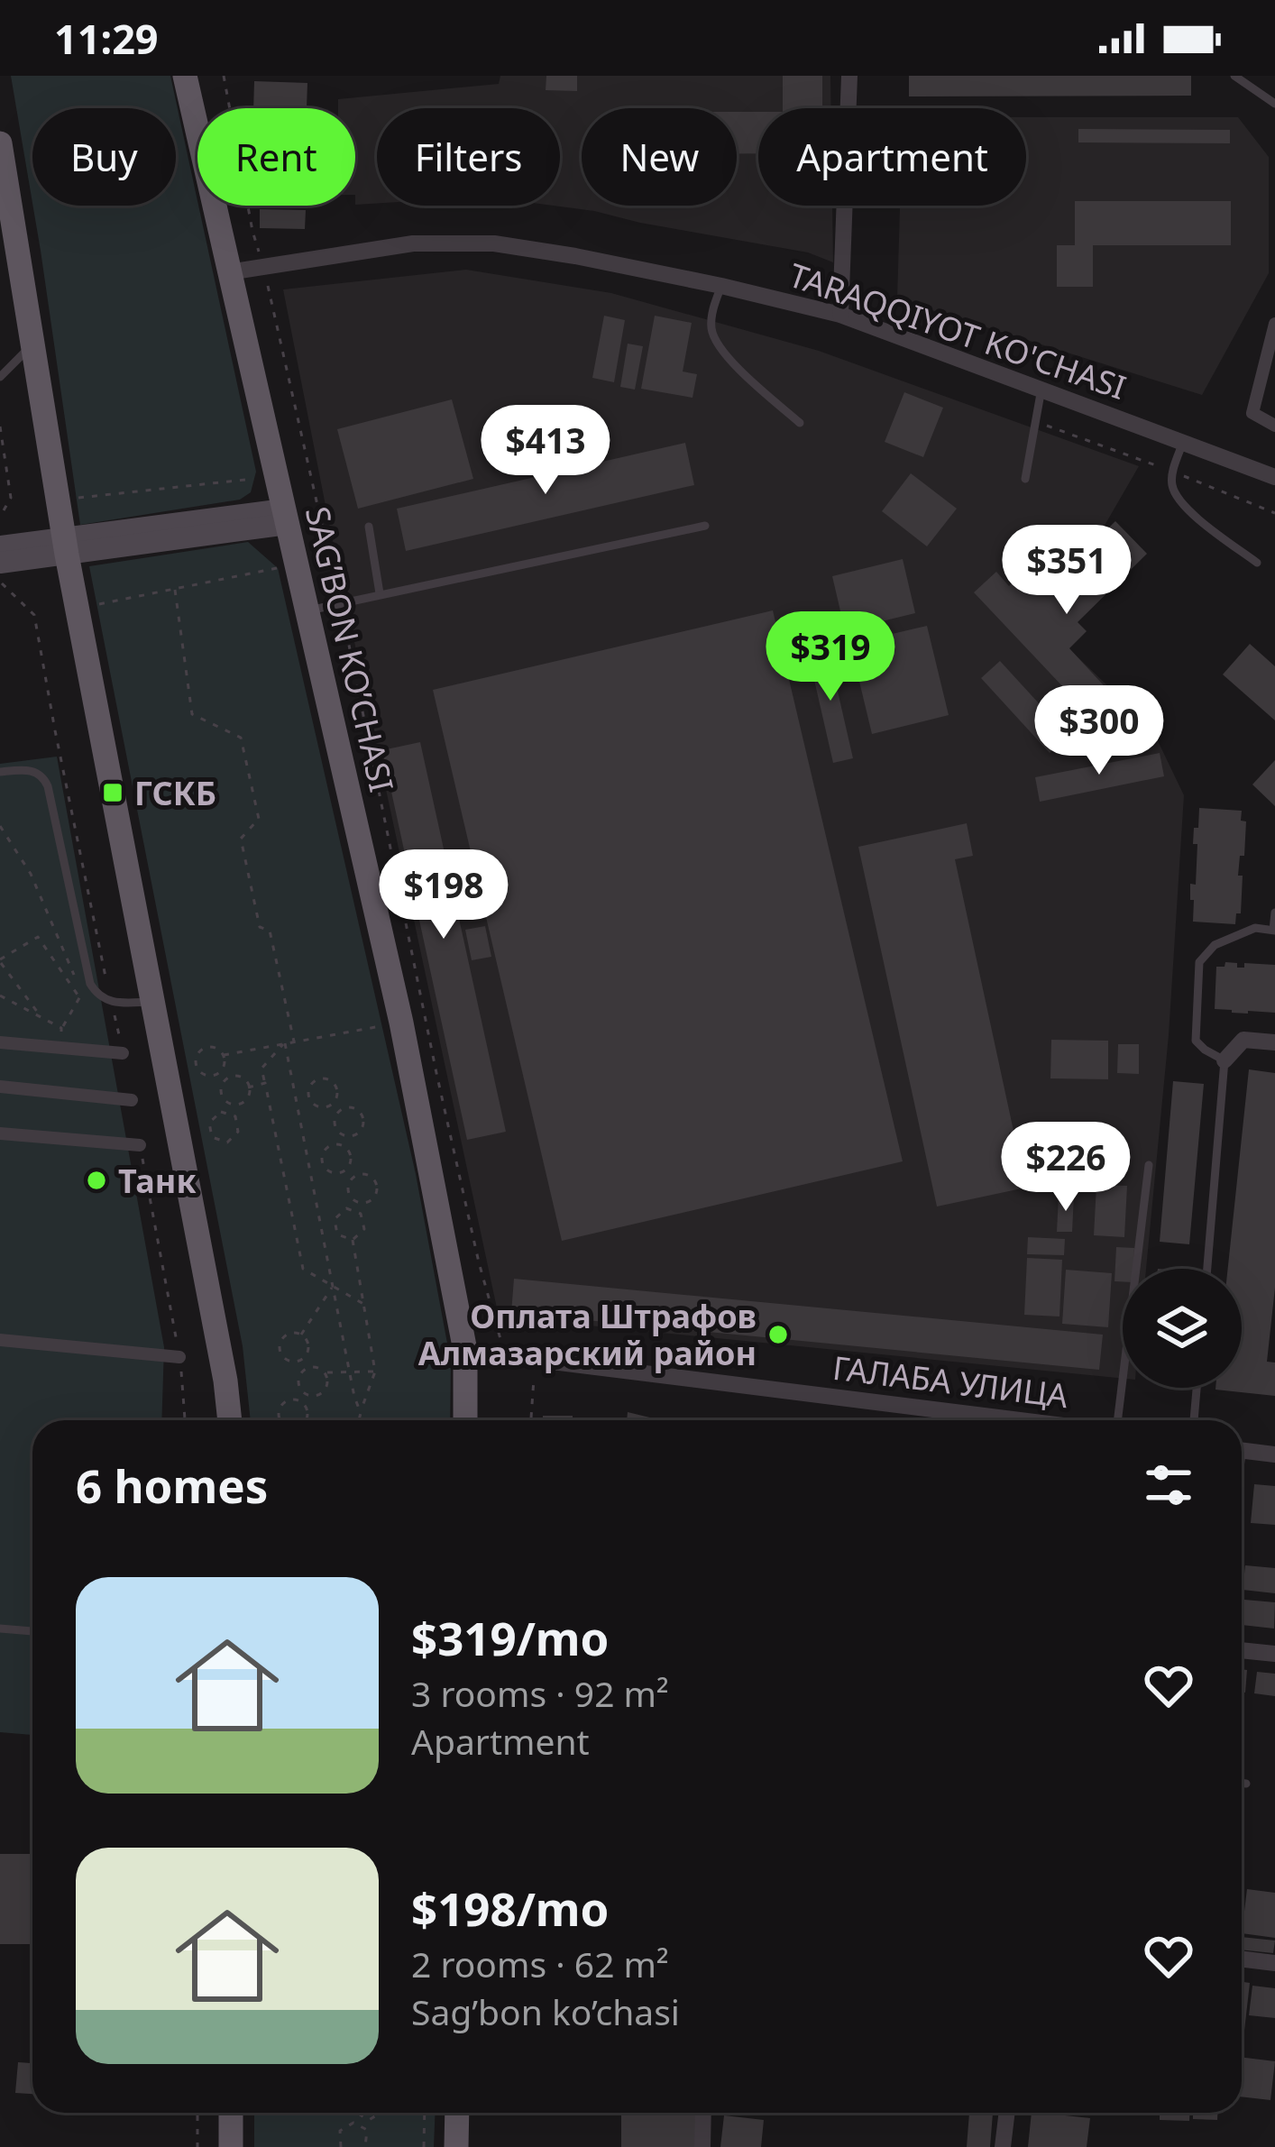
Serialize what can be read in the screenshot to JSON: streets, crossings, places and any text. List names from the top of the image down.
{
  "streets": {
    "main road": ["SAG’BON KO’CHASI"],
    "street": ["TARAQQIYOT KO'CHASI", "ГАЛАБА УЛИЦА"]
  },
  "crossings": [
    ["TARAQQIYOT KO'CHASI", "SAG’BON KO’CHASI"],
    ["SAG’BON KO’CHASI", "ГАЛАБА УЛИЦА"]
  ],
  "places": {
    "transit": ["ГСКБ"],
    "other": ["Танк", "Оплата Штрафов Aлмазарский район"]
  },
  "page": {
    "status": "11:29",
    "chip": [
      "Buy",
      "Rent",
      "Filters",
      "New",
      "Apartment"
    ],
    "price": [
      "$413",
      "$351",
      "$319",
      "$300",
      "$198",
      "$226"
    ],
    "heading": "6 homes",
    "list": [
      {
        "name": "$319/mo",
        "note": "3 rooms · 92 m² · Apartment"
      },
      {
        "name": "$198/mo",
        "note": "2 rooms · 62 m² · Sag’bon ko’chasi"
      }
    ]
  }
}
